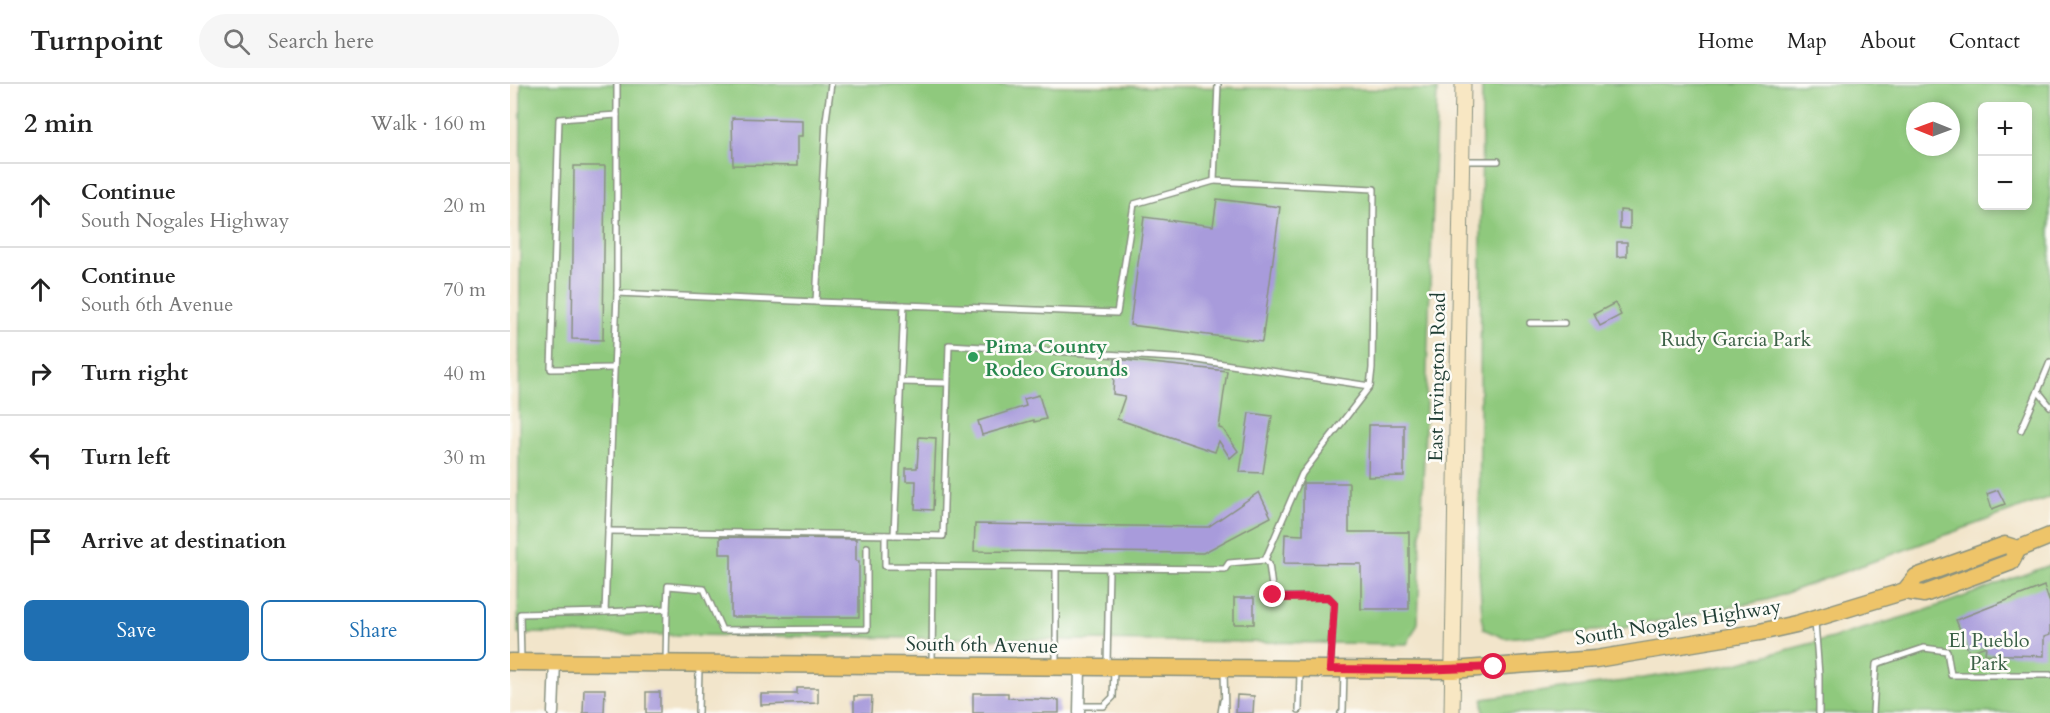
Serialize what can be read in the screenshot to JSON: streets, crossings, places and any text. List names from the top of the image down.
{
  "streets": {
    "main road": ["East Irvington Road", "South Nogales Highway", "South 6th Avenue"]
  },
  "crossings": [
    ["East Irvington Road", "South Nogales Highway"],
    ["East Irvington Road", "South 6th Avenue"],
    ["South Nogales Highway", "South 6th Avenue"]
  ],
  "parks": ["Rudy Garcia Park", "El Pueblo Park"],
  "places": ["Pima County Rodeo Grounds"],
  "north": "left",
  "page": {
    "header": "Turnpoint",
    "search": "Search here",
    "nav": [
      "Home",
      "Map",
      "About",
      "Contact"
    ],
    "heading": ["2 min", "Walk · 160 m"],
    "map_buttons": ["+", "−"],
    "list": [
      ["Continue", "South Nogales Highway", "20 m"],
      ["Continue", "South 6th Avenue", "70 m"],
      ["Turn right", "40 m"],
      ["Turn left", "30 m"],
      "Arrive at destination"
    ],
    "buttons": ["Save", "Share"]
  }
}
